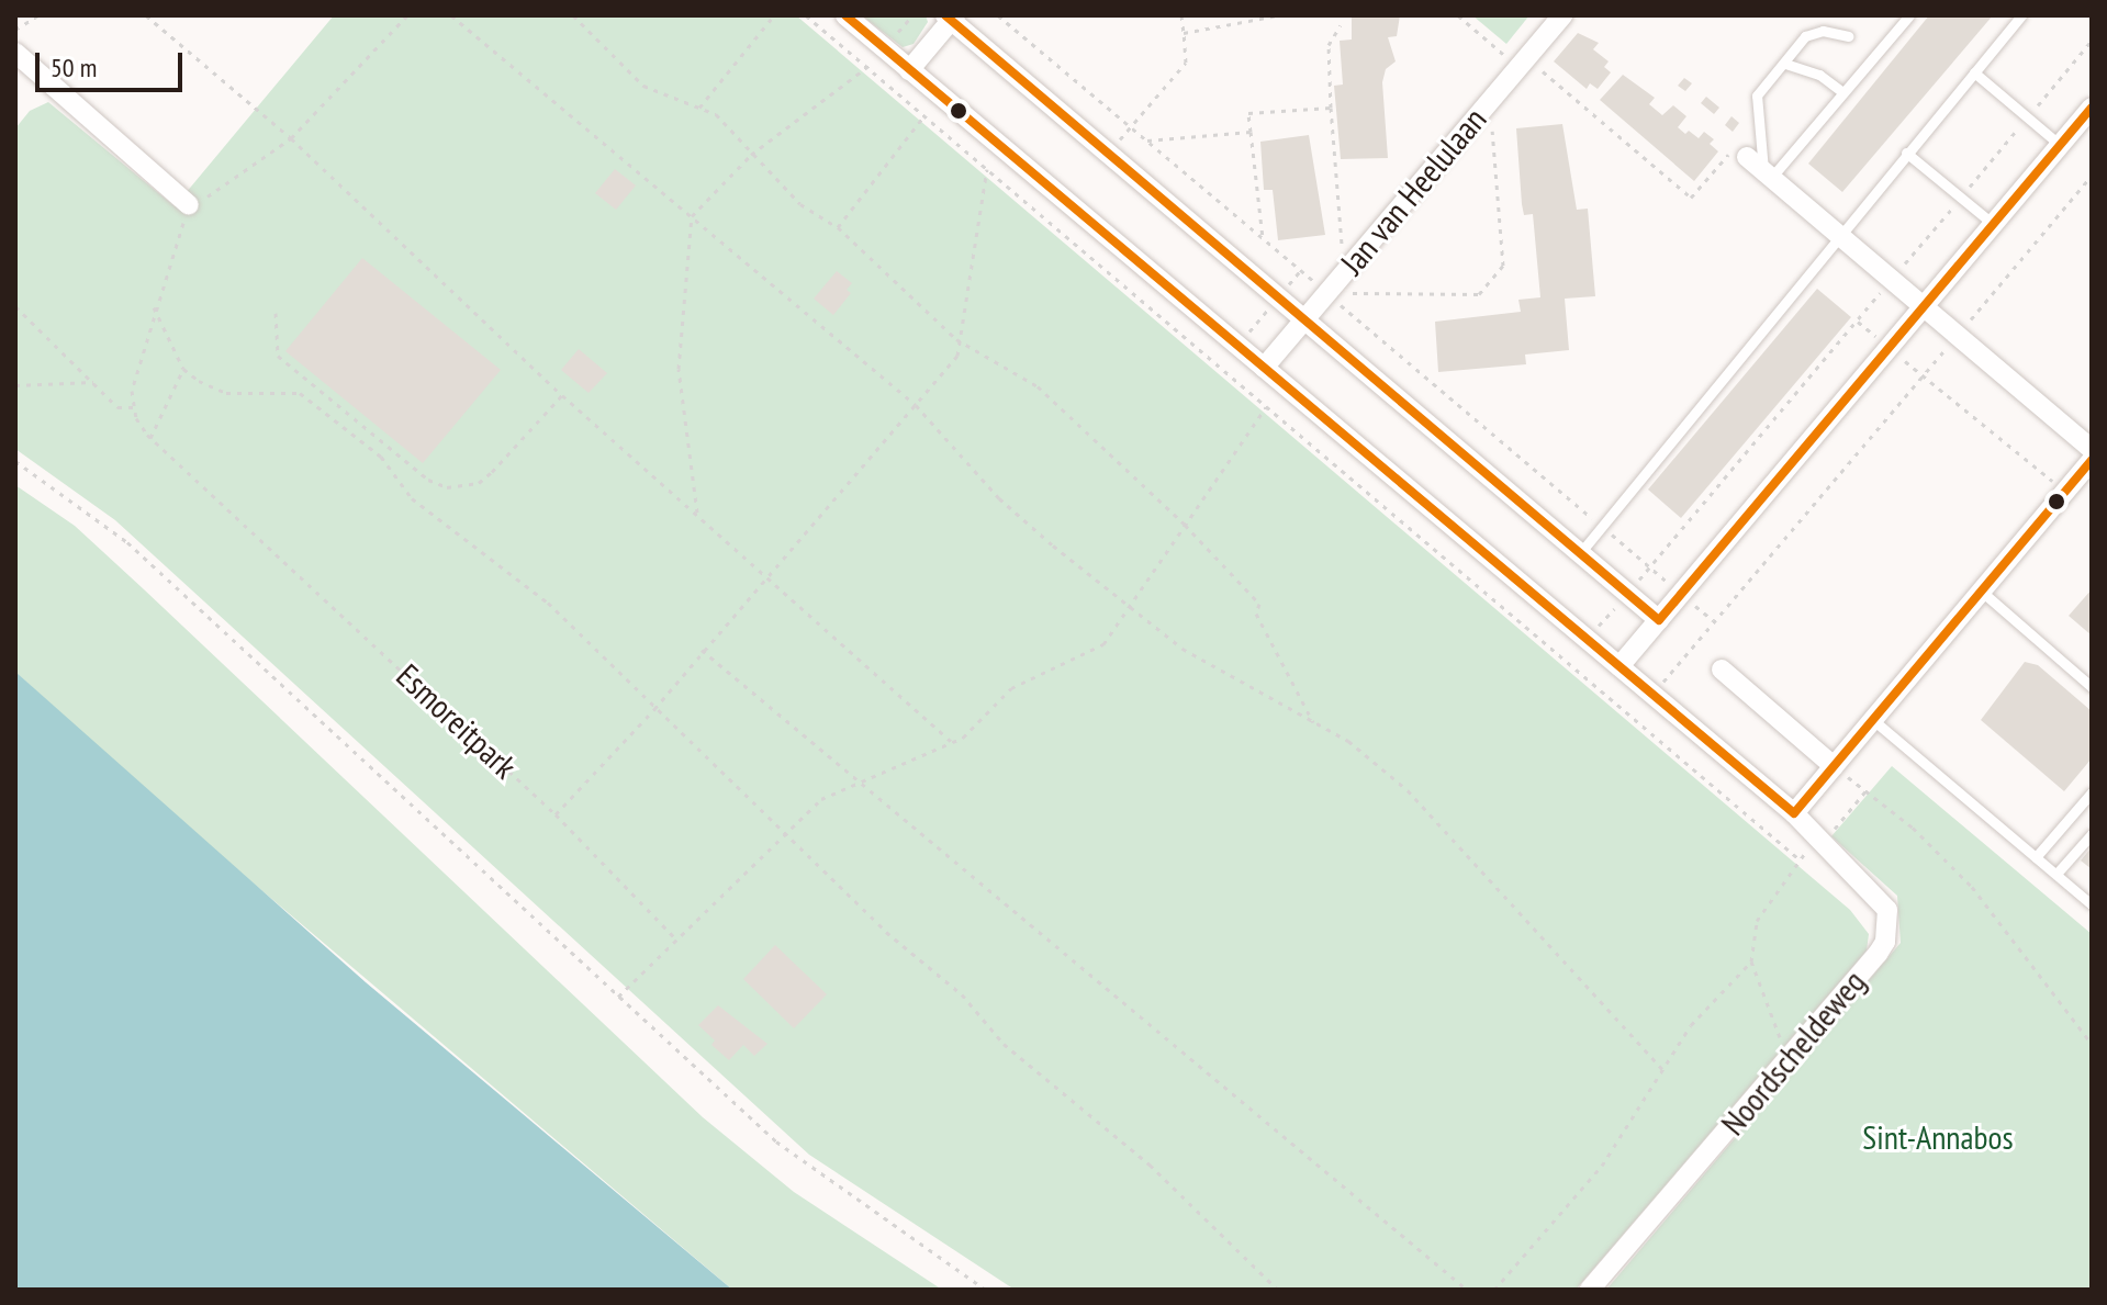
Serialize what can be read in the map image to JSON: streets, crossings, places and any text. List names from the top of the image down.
{
  "streets": {
    "street": ["Jan van Heelulaan", "Noordscheldeweg"],
    "path": ["Esmoreitpark"]
  },
  "crossings": [
    ["Jan van Heelulaan", "Noordscheldeweg"]
  ],
  "parks": ["Sint-Annabos"],
  "scale_bar": "50 m"
}
